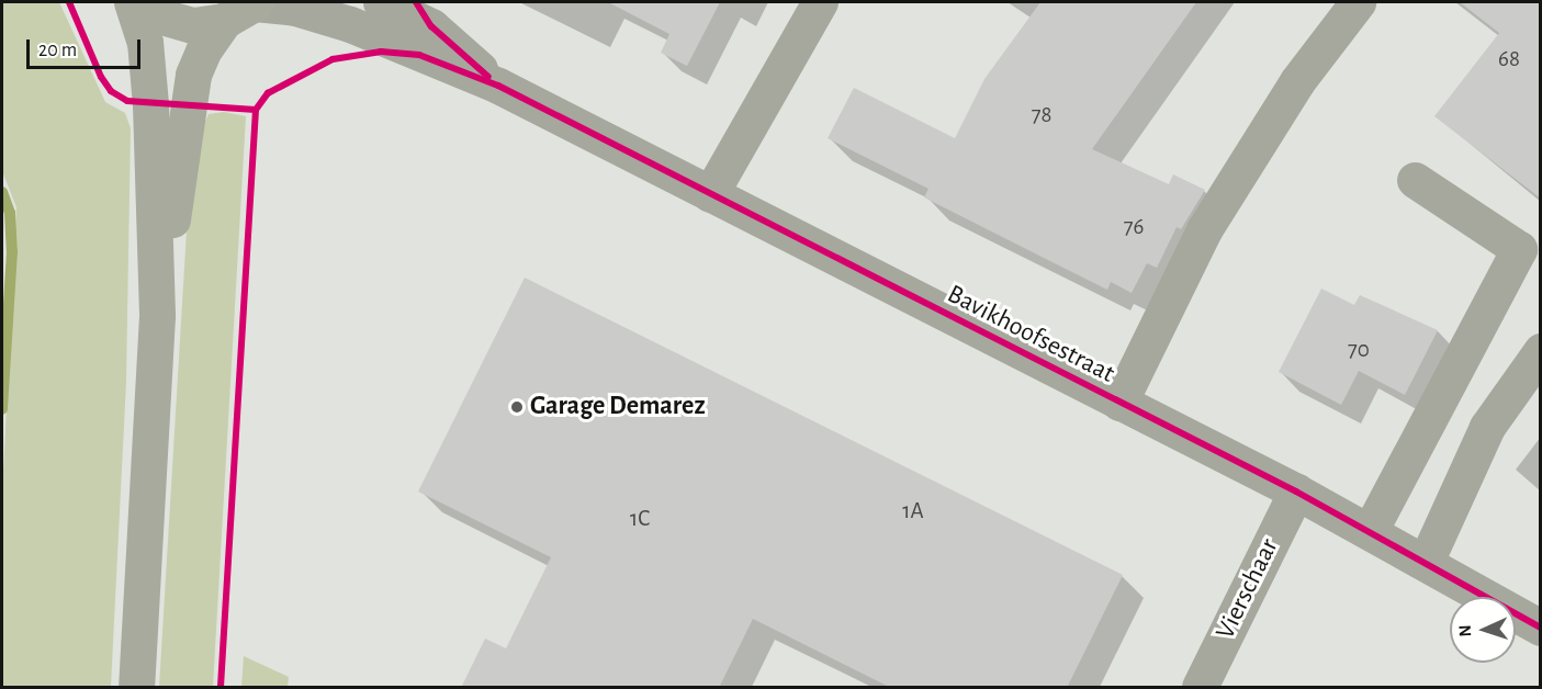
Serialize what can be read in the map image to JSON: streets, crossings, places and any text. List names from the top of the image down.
{
  "streets": {
    "street": ["Bavikhoofsestraat", "Vierschaar"]
  },
  "crossings": [
    ["Bavikhoofsestraat", "Vierschaar"]
  ],
  "places": ["Garage Demarez"],
  "house_numbers": [
    "68",
    "78",
    "76",
    "70",
    "1A",
    "1C"
  ],
  "scale_bar": "20 m",
  "north": "left"
}
